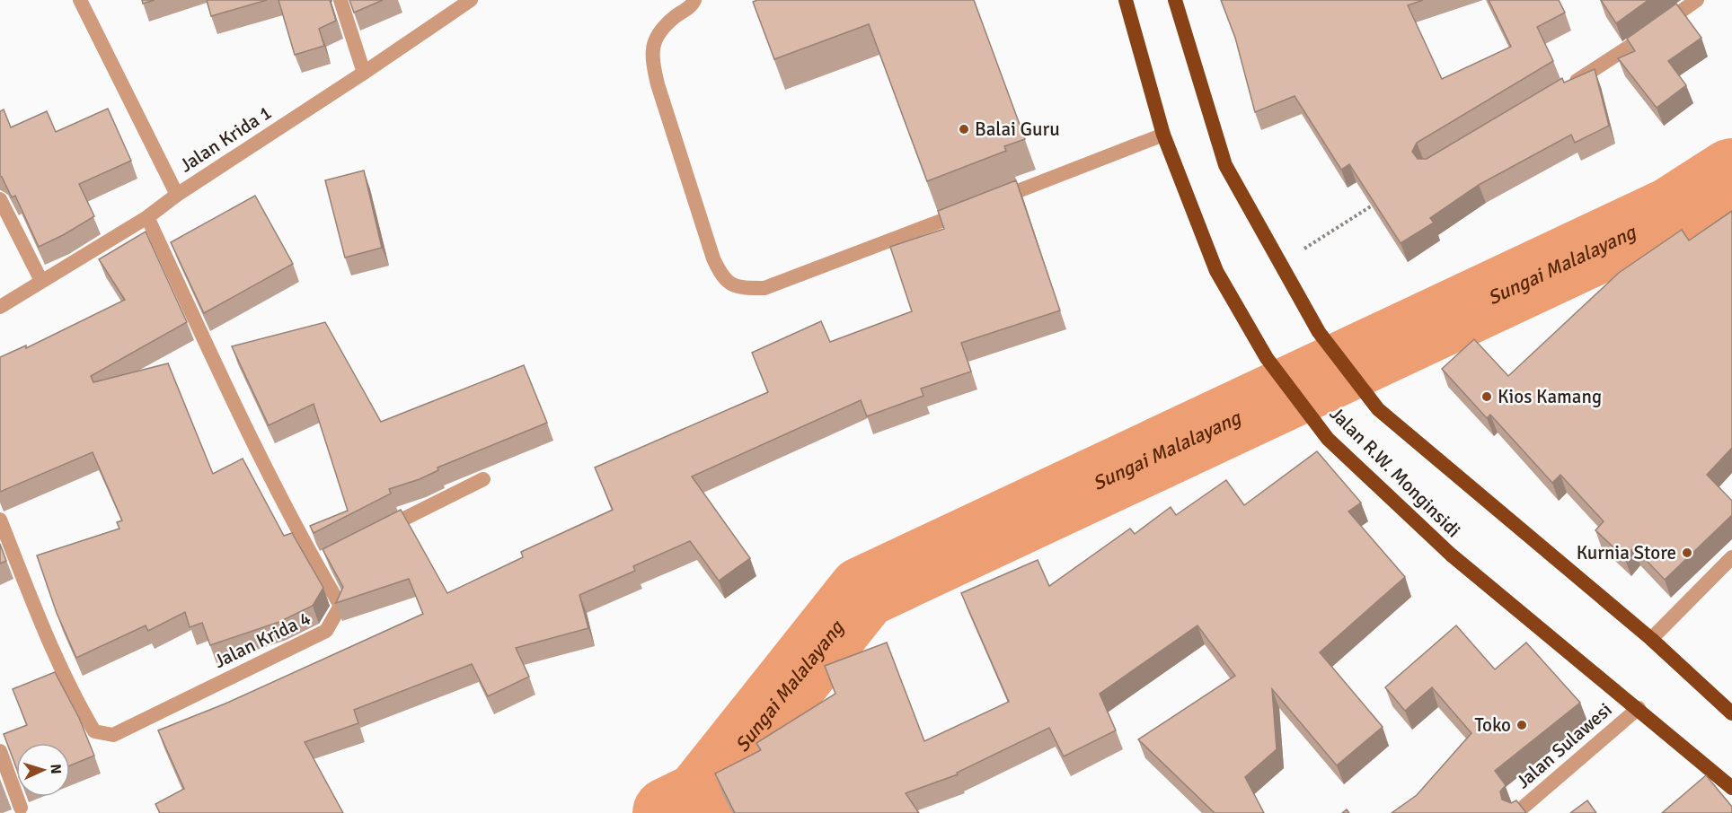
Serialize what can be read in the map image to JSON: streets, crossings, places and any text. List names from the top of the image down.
{
  "streets": {
    "highway": ["Jalan R.W. Monginsidi"],
    "street": ["Jalan Krida 1", "Jalan Krida 4", "Jalan Sulawesi"]
  },
  "crossings": [
    ["Jalan Krida 1", "Jalan Krida 4"],
    ["Jalan R.W. Monginsidi", "Jalan Sulawesi"]
  ],
  "water": ["Sungai Malalayang"],
  "places": [
    "Balai Guru",
    "Kios Kamang",
    "Kurnia Store",
    "Toko"
  ],
  "north": "right"
}
